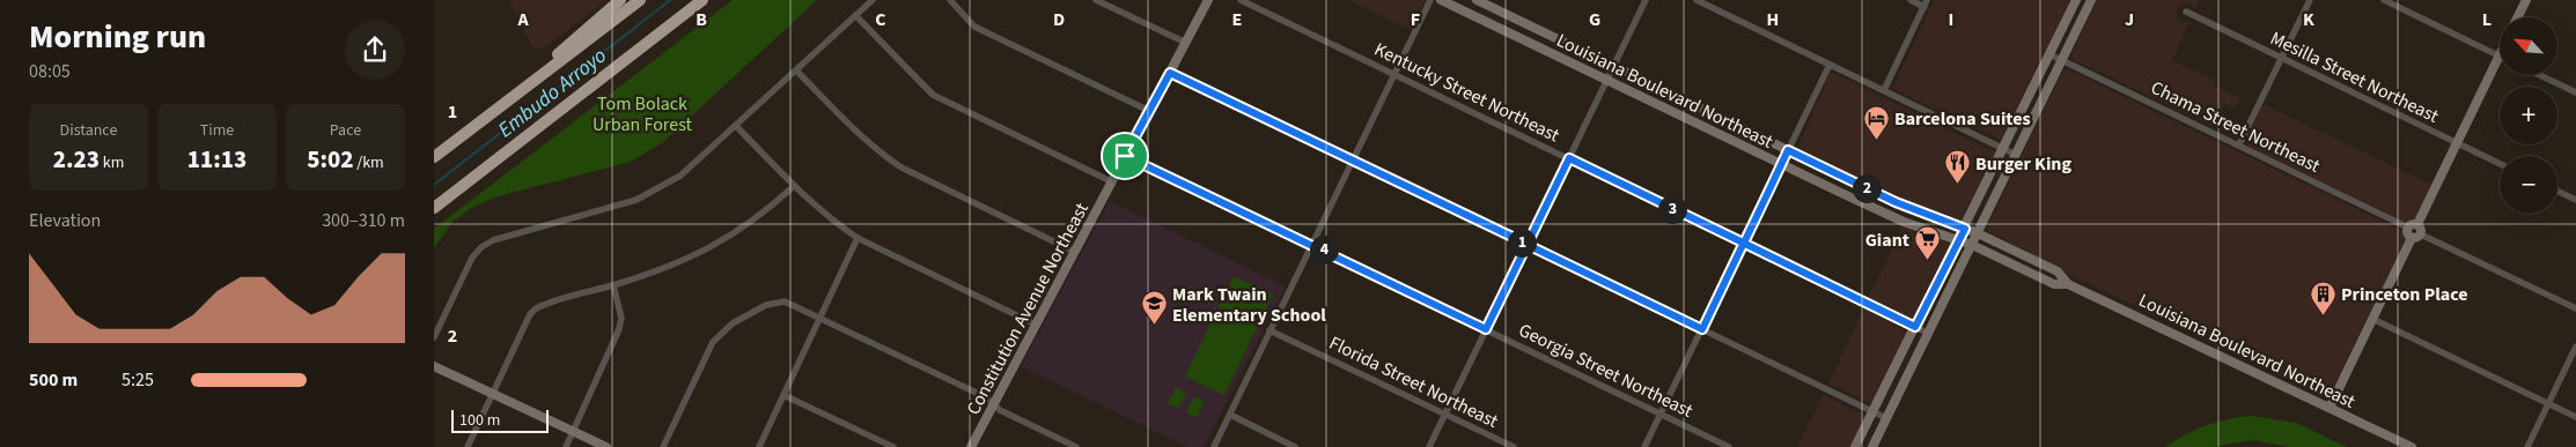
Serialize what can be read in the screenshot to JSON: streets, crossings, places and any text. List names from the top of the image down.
{
  "streets": {
    "main road": ["Louisiana Boulevard Northeast", "Constitution Avenue Northeast"],
    "street": [
      "Mesilla Street Northeast",
      "Kentucky Street Northeast",
      "Chama Street Northeast",
      "Georgia Street Northeast",
      "Florida Street Northeast"
    ]
  },
  "crossings": [
    ["Constitution Avenue Northeast", "Georgia Street Northeast"]
  ],
  "water": ["Embudo Arroyo"],
  "parks": ["Tom Bolack Urban Forest"],
  "places": {
    "hotel": ["Barcelona Suites"],
    "restaurant": ["Burger King"],
    "supermarket": ["Giant"],
    "building": ["Princeton Place"],
    "school or university": ["Mark Twain Elementary School"]
  },
  "scale_bar": "100 m",
  "north": "top left",
  "page": {
    "heading": ["Morning run", "08:05"],
    "map_buttons": ["+", "−"],
    "stats": [
      ["Distance", "2.23 km"],
      ["Time", "11:13"],
      ["Pace", "5:02 /km"]
    ],
    "pins": [
      "2",
      "3",
      "1",
      "4"
    ],
    "chart": ["Elevation", "300–310 m"],
    "list": [
      {
        "name": "500 m",
        "note": "5:25"
      }
    ],
    "scale": "100 m"
  },
  "grid": {
    "columns": [
      "A",
      "B",
      "C",
      "D",
      "E",
      "F",
      "G",
      "H",
      "I",
      "J",
      "K",
      "L"
    ],
    "rows": ["1", "2"]
  }
}
